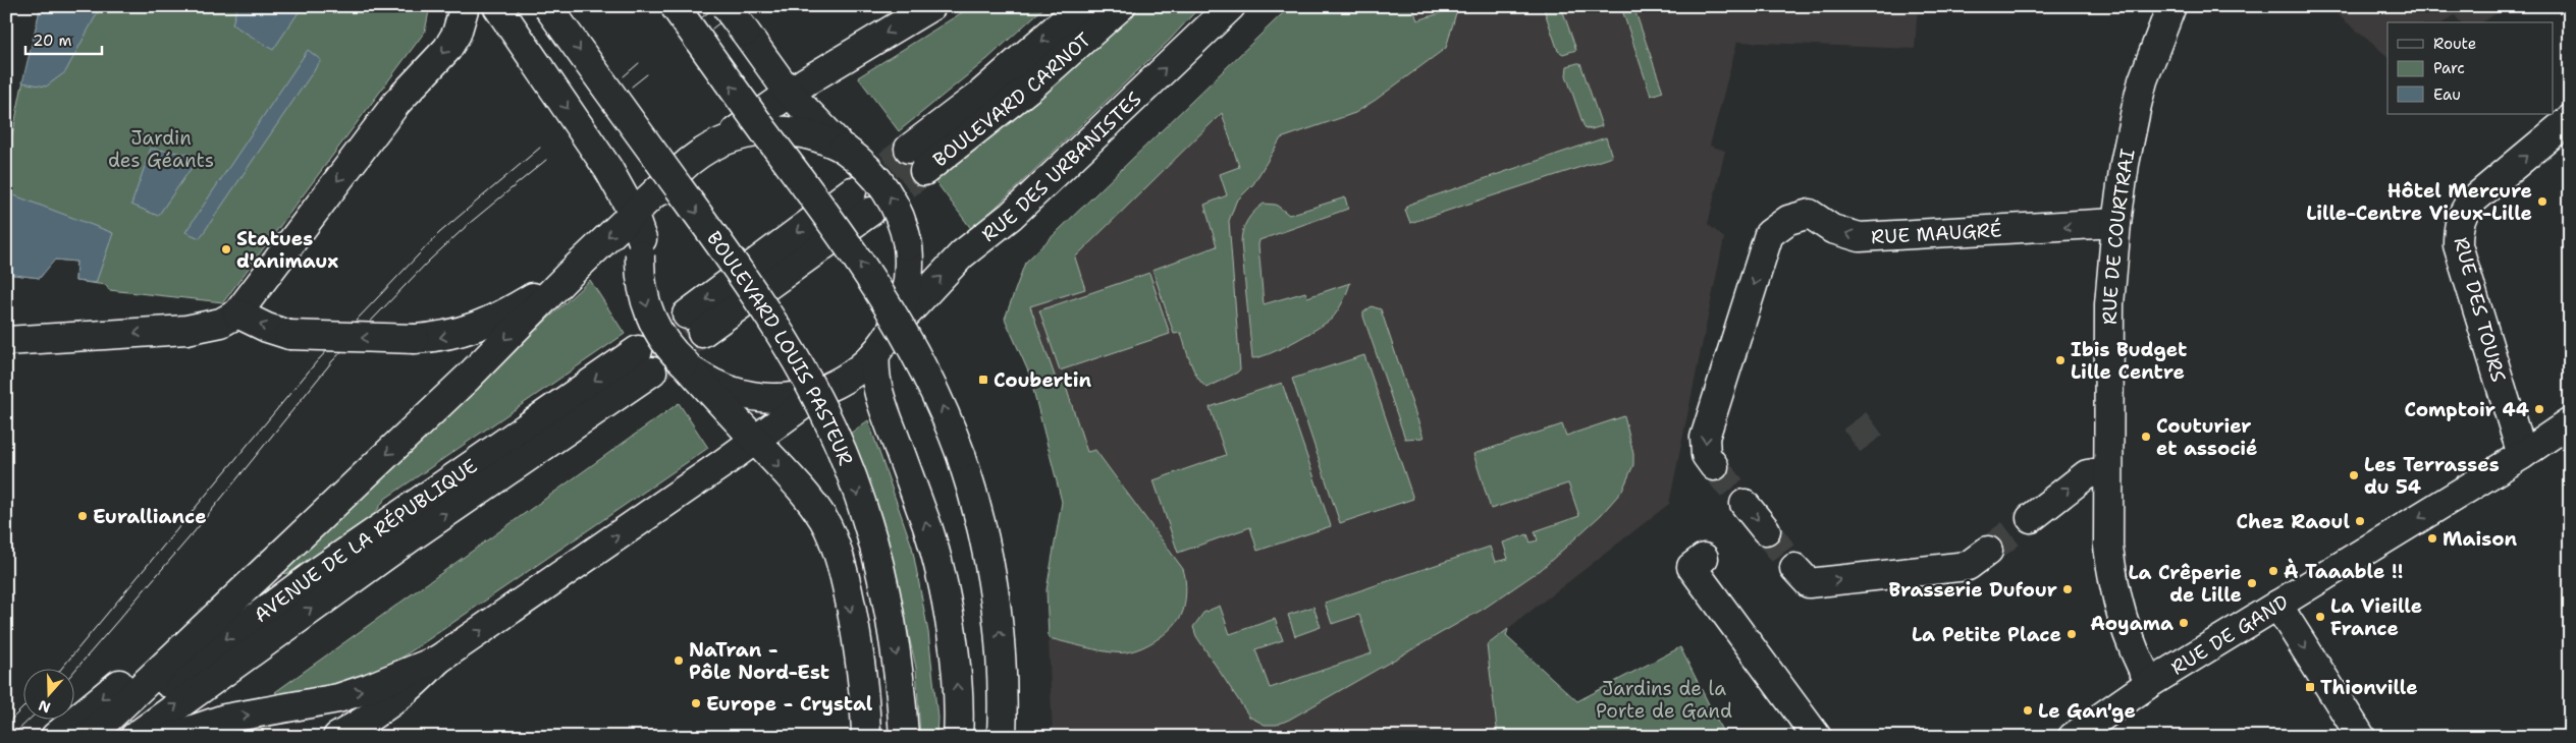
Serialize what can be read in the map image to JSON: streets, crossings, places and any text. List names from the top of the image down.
{
  "streets": {
    "main road": [
      "BOULEVARD CARNOT",
      "RUE DES URBANISTES",
      "RUE MAUGRÉ",
      "RUE DE COURTRAI",
      "RUE DES TOURS",
      "BOULEVARD LOUIS PASTEUR",
      "AVENUE DE LA RÉPUBLIQUE",
      "RUE DE GAND"
    ]
  },
  "crossings": [
    ["RUE MAUGRÉ", "RUE DE COURTRAI"],
    ["RUE DE COURTRAI", "RUE DE GAND"],
    ["RUE DES TOURS", "RUE DE GAND"]
  ],
  "one_way": ["RUE DES TOURS", "RUE DE GAND"],
  "parks": ["Jardin des Géants", "Jardins de la Porte de Gand"],
  "places": {
    "other": [
      "Hôtel Mercure Lille-Centre Vieux-Lille",
      "Statues d'animaux",
      "Ibis Budget Lille Centre",
      "Comptoir 44",
      "Couturier et associé",
      "Les Terrasses du 54",
      "Euralliance",
      "Chez Raoul",
      "Maison",
      "À Taaable !!",
      "La Crêperie de Lille",
      "Brasserie Dufour",
      "La Vieille France",
      "Aoyama",
      "La Petite Place",
      "NaTran - Pôle Nord-Est",
      "Europe - Crystal",
      "Le Gan'ge"
    ],
    "transit": ["Coubertin", "Thionville"]
  },
  "legend": ["Route", "Parc", "Eau"],
  "scale_bar": "20 m",
  "north": "bottom"
}
